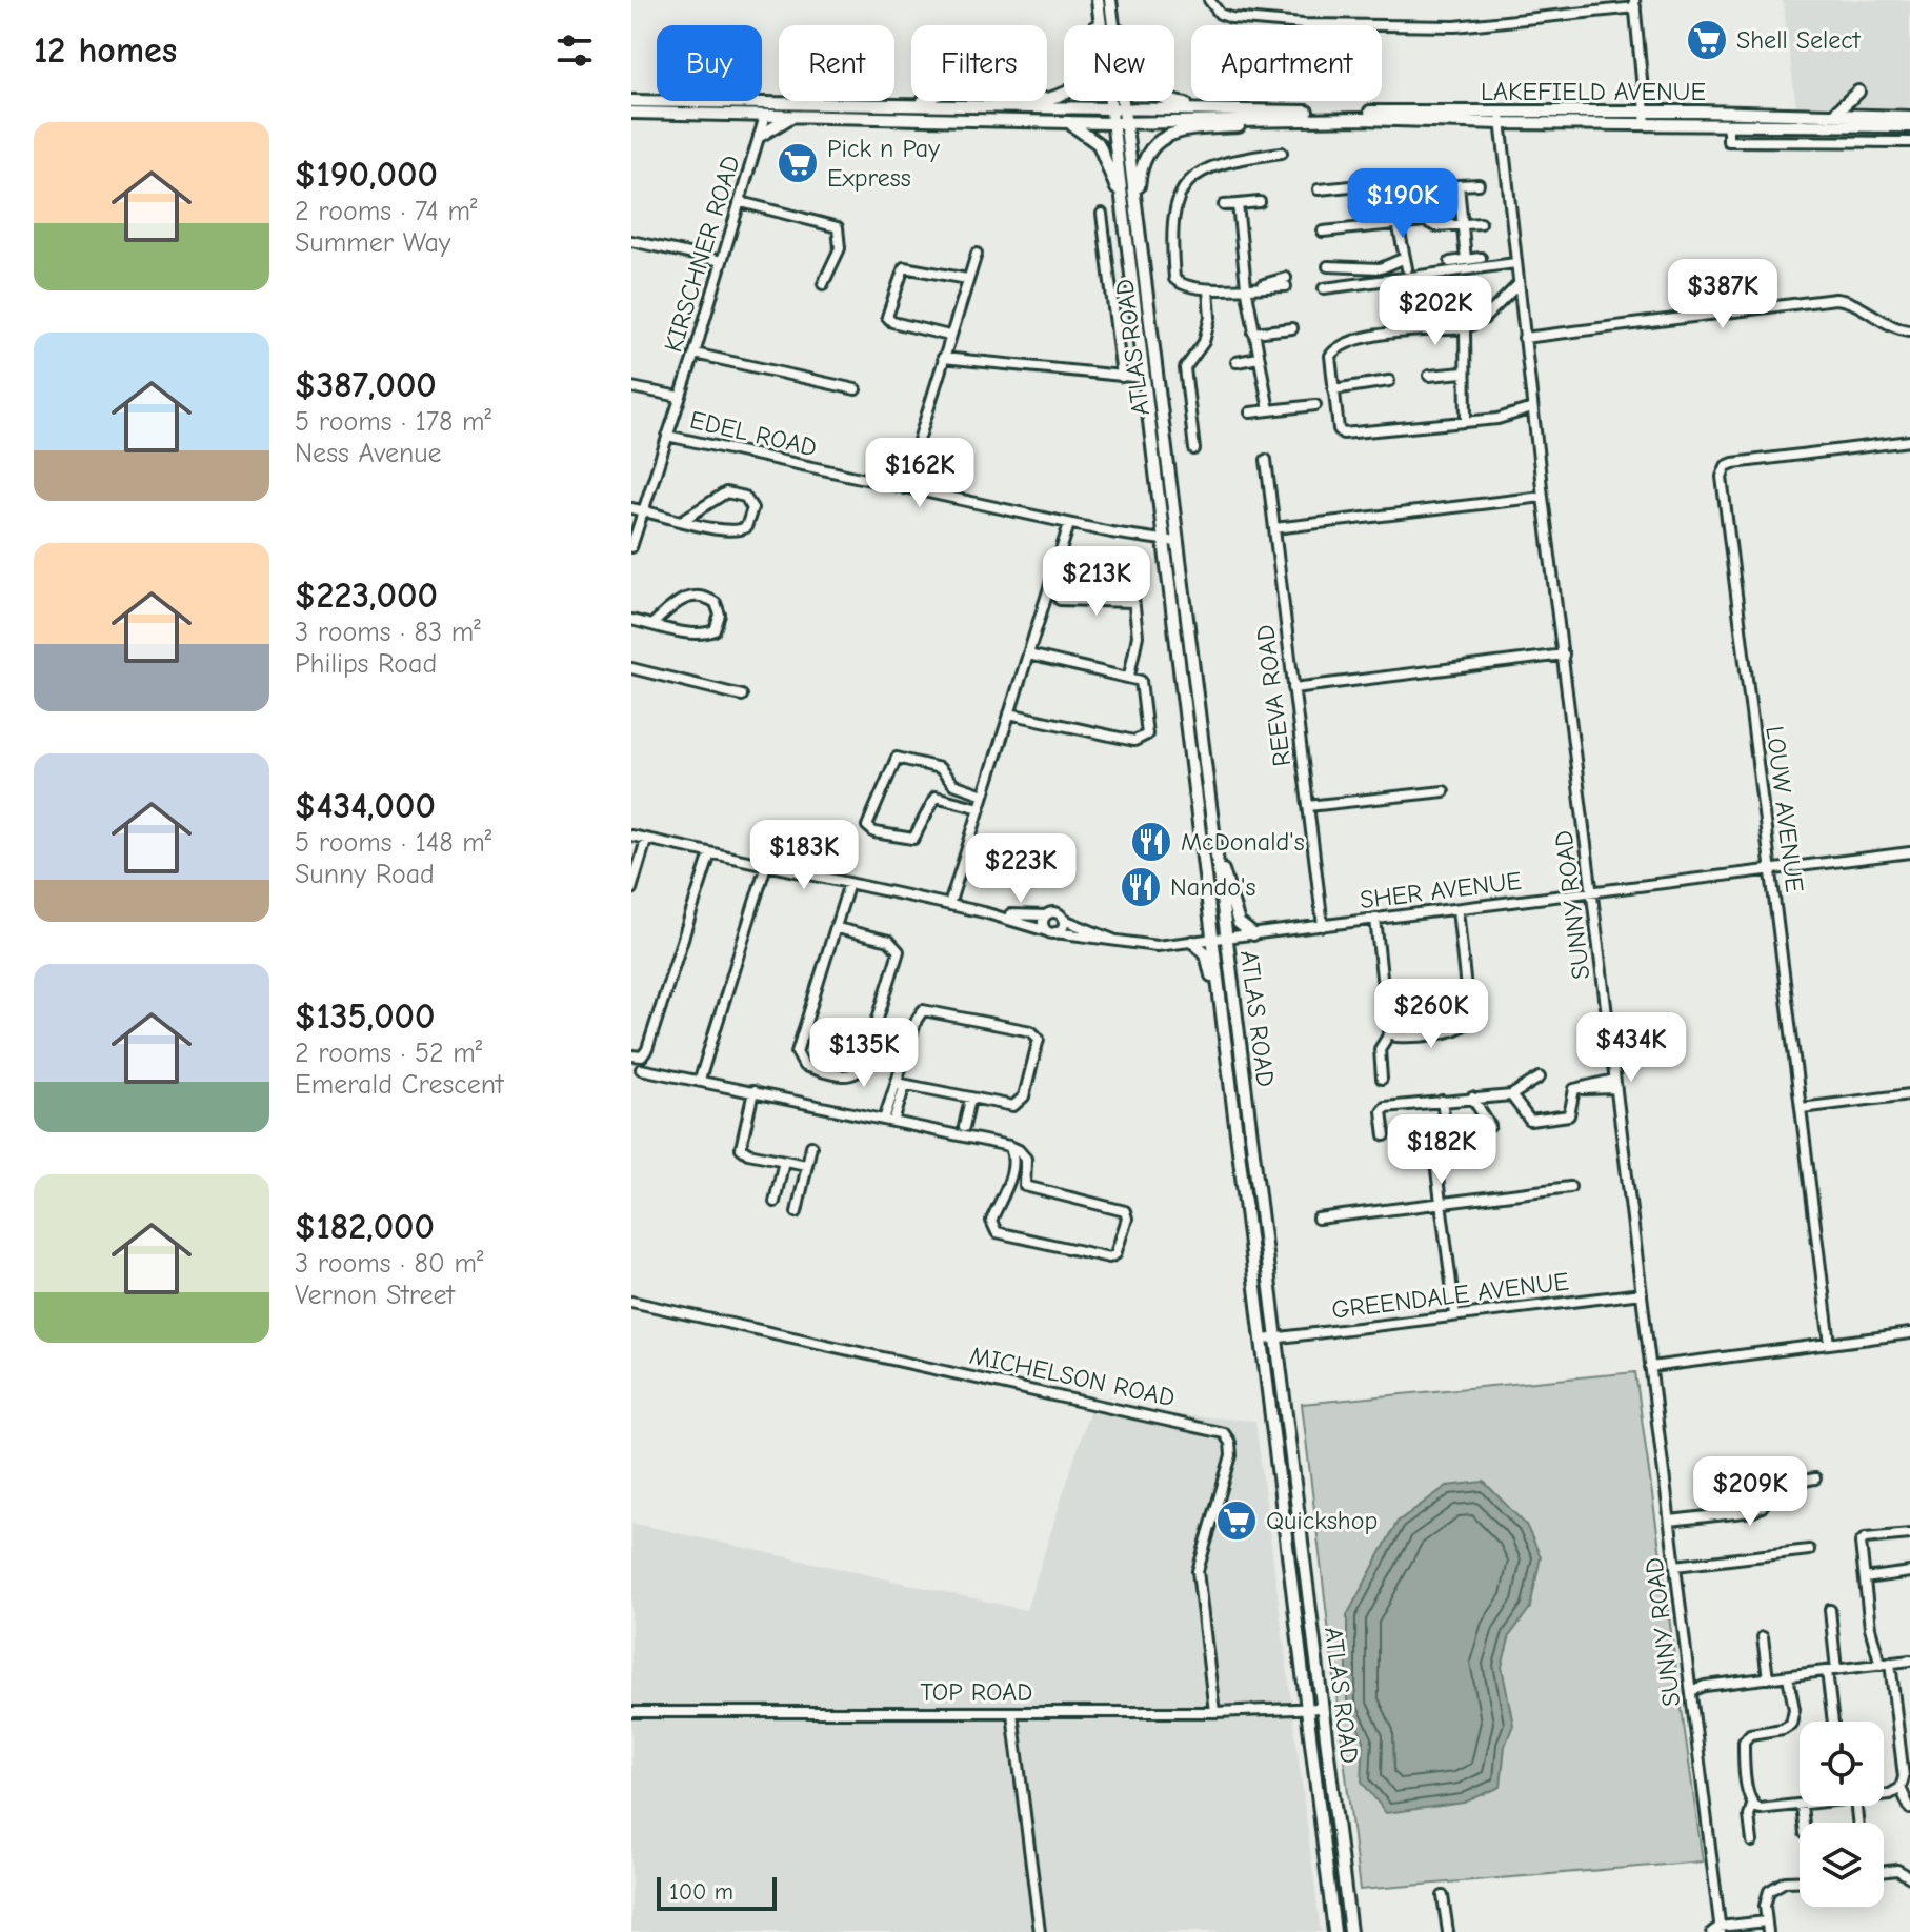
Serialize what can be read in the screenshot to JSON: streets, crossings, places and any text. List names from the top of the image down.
{
  "streets": {
    "main road": ["LAKEFIELD AVENUE", "ATLAS ROAD"],
    "street": [
      "KIRSCHNER ROAD",
      "EDEL ROAD",
      "REEVA ROAD",
      "LOUW AVENUE",
      "SHER AVENUE",
      "SUNNY ROAD",
      "GREENDALE AVENUE",
      "MICHELSON ROAD",
      "TOP ROAD"
    ]
  },
  "crossings": [
    ["LAKEFIELD AVENUE", "KIRSCHNER ROAD"],
    ["LAKEFIELD AVENUE", "ATLAS ROAD"],
    ["LAKEFIELD AVENUE", "SUNNY ROAD"],
    ["KIRSCHNER ROAD", "EDEL ROAD"],
    ["ATLAS ROAD", "EDEL ROAD"],
    ["ATLAS ROAD", "SHER AVENUE"],
    ["ATLAS ROAD", "GREENDALE AVENUE"],
    ["ATLAS ROAD", "TOP ROAD"],
    ["REEVA ROAD", "SHER AVENUE"],
    ["LOUW AVENUE", "SHER AVENUE"],
    ["SHER AVENUE", "SUNNY ROAD"],
    ["SUNNY ROAD", "GREENDALE AVENUE"],
    ["MICHELSON ROAD", "TOP ROAD"]
  ],
  "places": {
    "supermarket": ["Shell Select", "Pick n Pay Express", "Quickshop"],
    "restaurant": ["McDonald's", "Nando's"]
  },
  "scale_bar": "100 m",
  "page": {
    "heading": "12 homes",
    "chip": [
      "Buy",
      "Rent",
      "Filters",
      "New",
      "Apartment"
    ],
    "list": [
      {
        "name": "$190,000",
        "note": "2 rooms · 74 m² · Summer Way"
      },
      {
        "name": "$387,000",
        "note": "5 rooms · 178 m² · Ness Avenue"
      },
      {
        "name": "$223,000",
        "note": "3 rooms · 83 m² · Philips Road"
      },
      {
        "name": "$434,000",
        "note": "5 rooms · 148 m² · Sunny Road"
      },
      {
        "name": "$135,000",
        "note": "2 rooms · 52 m² · Emerald Crescent"
      },
      {
        "name": "$182,000",
        "note": "3 rooms · 80 m² · Vernon Street"
      }
    ],
    "price": [
      "$190K",
      "$387K",
      "$202K",
      "$162K",
      "$213K",
      "$183K",
      "$223K",
      "$260K",
      "$434K",
      "$135K",
      "$182K",
      "$209K"
    ],
    "scale": "100 m"
  }
}
